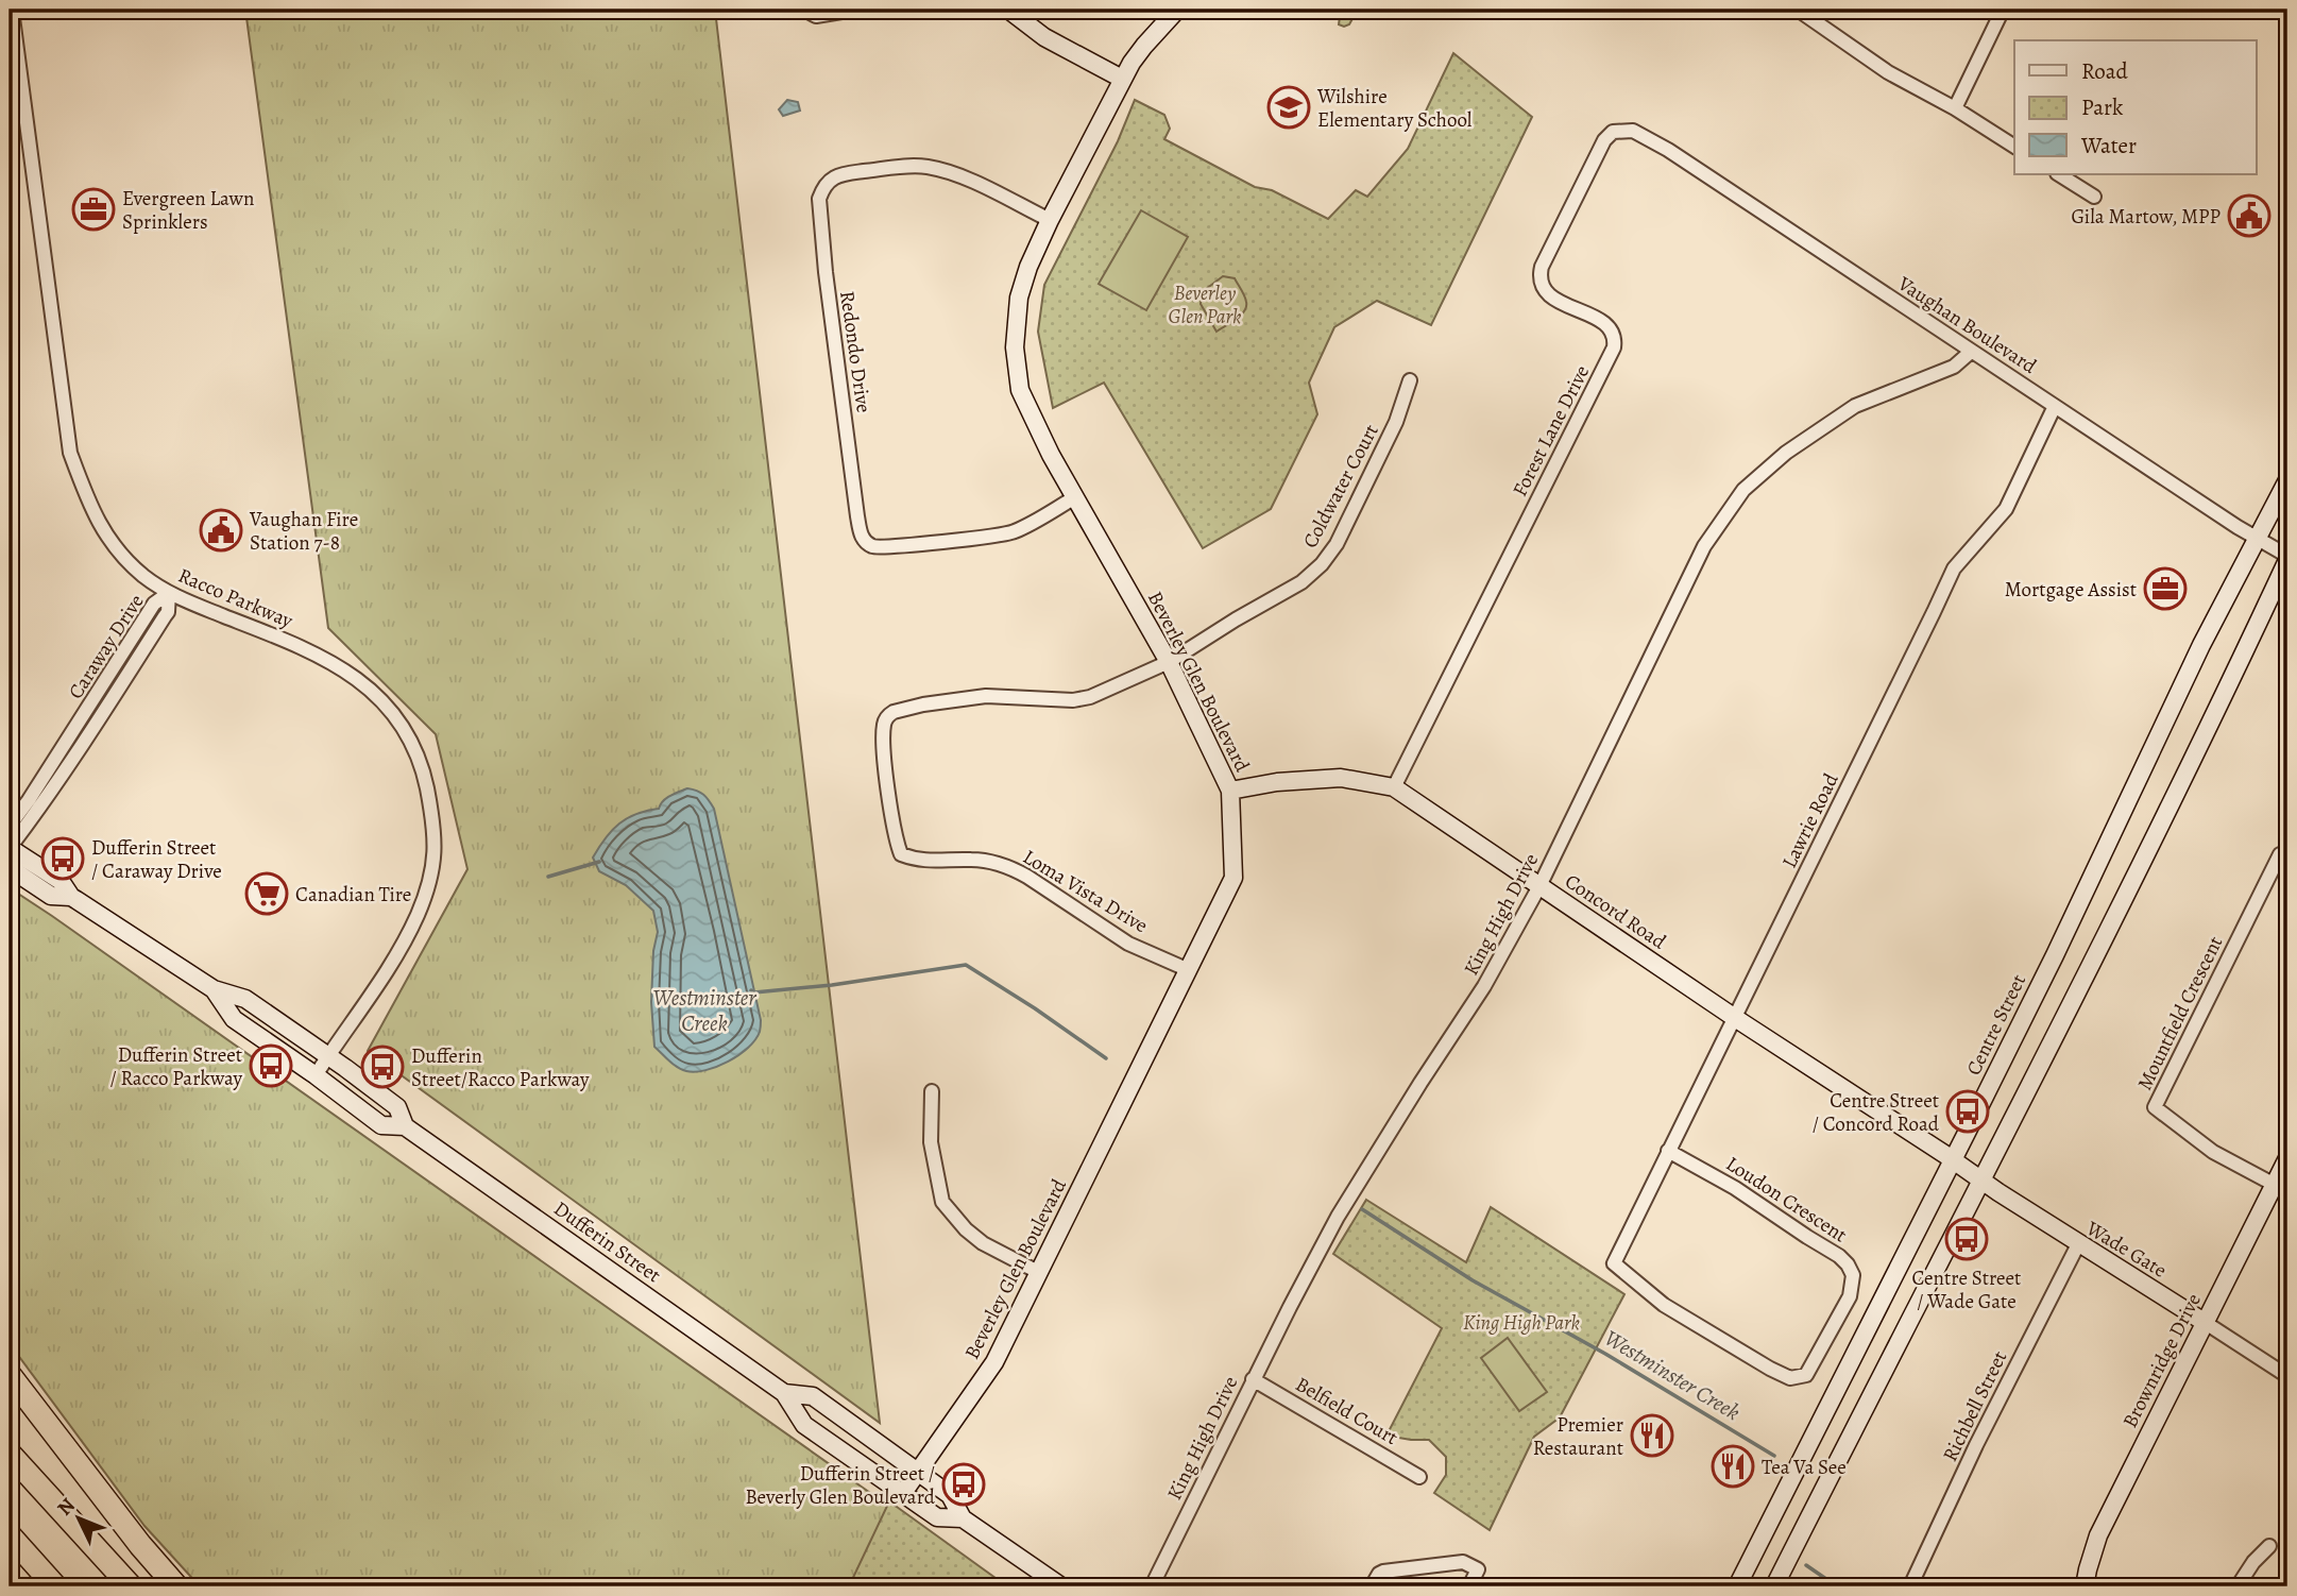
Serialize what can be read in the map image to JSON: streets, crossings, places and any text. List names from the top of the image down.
{
  "streets": {
    "main road": [
      "Beverley Glen Boulevard",
      "Concord Road",
      "Centre Street",
      "Dufferin Street",
      "Wade Gate",
      "Brownridge Drive"
    ],
    "street": [
      "Vaughan Boulevard",
      "Redondo Drive",
      "Forest Lane Drive",
      "Coldwater Court",
      "Racco Parkway",
      "Caraway Drive",
      "Lawrie Road",
      "Loma Vista Drive",
      "King High Drive",
      "Mountfield Crescent",
      "Loudon Crescent",
      "Richbell Street",
      "Belfield Court"
    ]
  },
  "crossings": [
    ["Vaughan Boulevard", "Forest Lane Drive"],
    ["Vaughan Boulevard", "Lawrie Road"],
    ["Vaughan Boulevard", "King High Drive"],
    ["Vaughan Boulevard", "Centre Street"],
    ["Redondo Drive", "Beverley Glen Boulevard"],
    ["Forest Lane Drive", "Concord Road"],
    ["Coldwater Court", "Beverley Glen Boulevard"],
    ["Coldwater Court", "Loma Vista Drive"],
    ["Racco Parkway", "Caraway Drive"],
    ["Racco Parkway", "Dufferin Street"],
    ["Caraway Drive", "Dufferin Street"],
    ["Beverley Glen Boulevard", "Loma Vista Drive"],
    ["Beverley Glen Boulevard", "Concord Road"],
    ["Beverley Glen Boulevard", "Dufferin Street"],
    ["Lawrie Road", "Concord Road"],
    ["Lawrie Road", "Loudon Crescent"],
    ["Concord Road", "King High Drive"],
    ["Concord Road", "Centre Street"],
    ["Concord Road", "Wade Gate"],
    ["King High Drive", "Belfield Court"],
    ["Mountfield Crescent", "Brownridge Drive"],
    ["Centre Street", "Wade Gate"],
    ["Wade Gate", "Brownridge Drive"],
    ["Wade Gate", "Richbell Street"]
  ],
  "water": ["Westminster Creek"],
  "parks": ["Beverley Glen Park", "King High Park"],
  "places": {
    "school or university": ["Wilshire Elementary School"],
    "office": ["Evergreen Lawn Sprinklers", "Mortgage Assist"],
    "public building": ["Gila Martow, MPP", "Vaughan Fire Station 7-8"],
    "bus stop": [
      "Dufferin Street / Caraway Drive",
      "Dufferin Street / Racco Parkway",
      "Dufferin Street/Racco Parkway",
      "Centre Street / Concord Road",
      "Centre Street / Wade Gate",
      "Dufferin Street / Beverly Glen Boulevard"
    ],
    "supermarket": ["Canadian Tire"],
    "restaurant": ["Premier Restaurant", "Tea Va See"]
  },
  "legend": ["Road", "Park", "Water"],
  "north": "top left"
}
